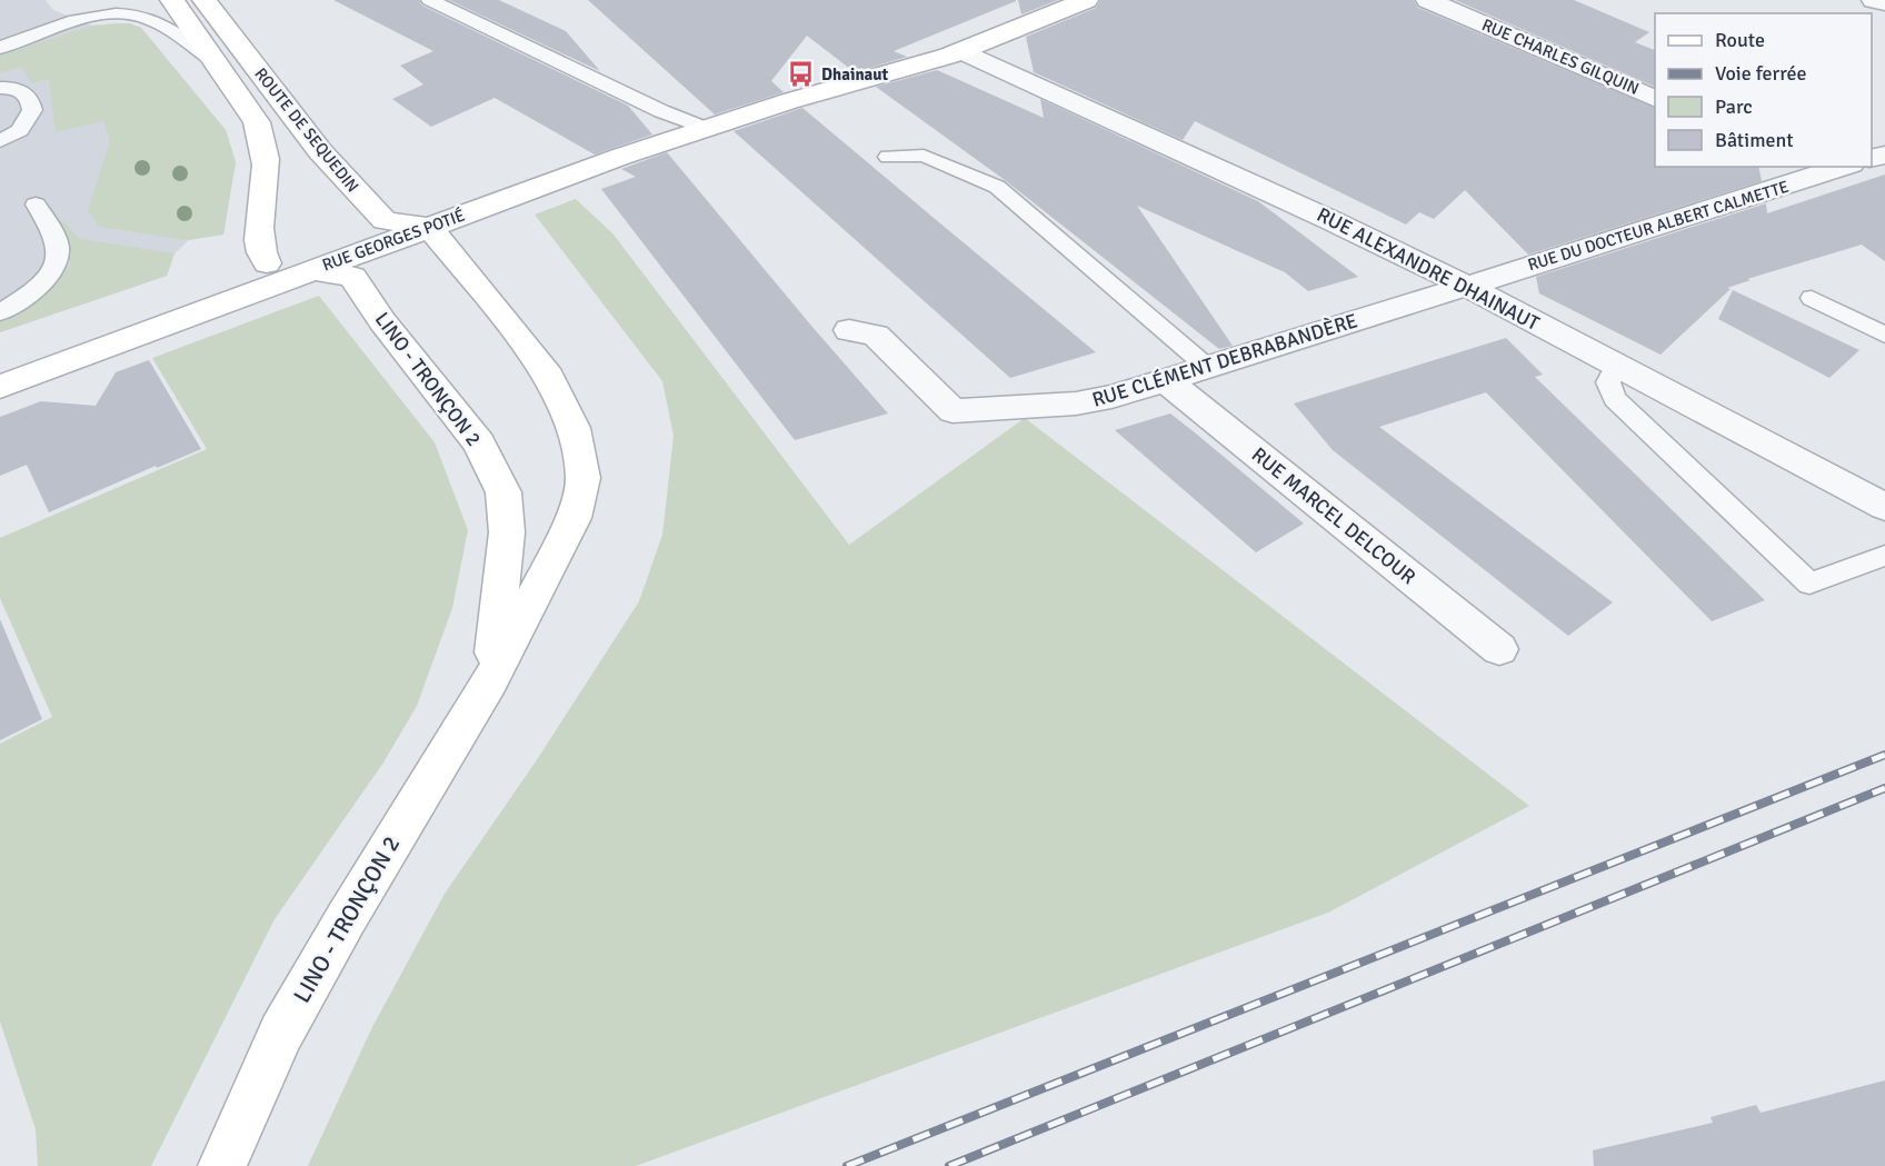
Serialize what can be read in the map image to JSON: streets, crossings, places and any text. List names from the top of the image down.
{
  "streets": {
    "main road": ["ROUTE DE SEQUEDIN", "RUE GEORGES POTIÉ", "LINO - TRONÇON 2"],
    "street": [
      "RUE CHARLES GILQUIN",
      "RUE DU DOCTEUR ALBERT CALMETTE",
      "RUE ALEXANDRE DHAINAUT",
      "RUE CLÉMENT DEBRABANDÈRE",
      "RUE MARCEL DELCOUR"
    ]
  },
  "crossings": [
    ["ROUTE DE SEQUEDIN", "RUE GEORGES POTIÉ"],
    ["RUE DU DOCTEUR ALBERT CALMETTE", "RUE ALEXANDRE DHAINAUT"],
    ["RUE DU DOCTEUR ALBERT CALMETTE", "RUE CLÉMENT DEBRABANDÈRE"],
    ["RUE GEORGES POTIÉ", "RUE ALEXANDRE DHAINAUT"],
    ["RUE GEORGES POTIÉ", "LINO - TRONÇON 2"],
    ["RUE ALEXANDRE DHAINAUT", "RUE CLÉMENT DEBRABANDÈRE"],
    ["RUE CLÉMENT DEBRABANDÈRE", "RUE MARCEL DELCOUR"]
  ],
  "places": {
    "bus stop": ["Dhainaut"]
  },
  "legend": [
    "Route",
    "Voie ferrée",
    "Parc",
    "Bâtiment"
  ]
}
